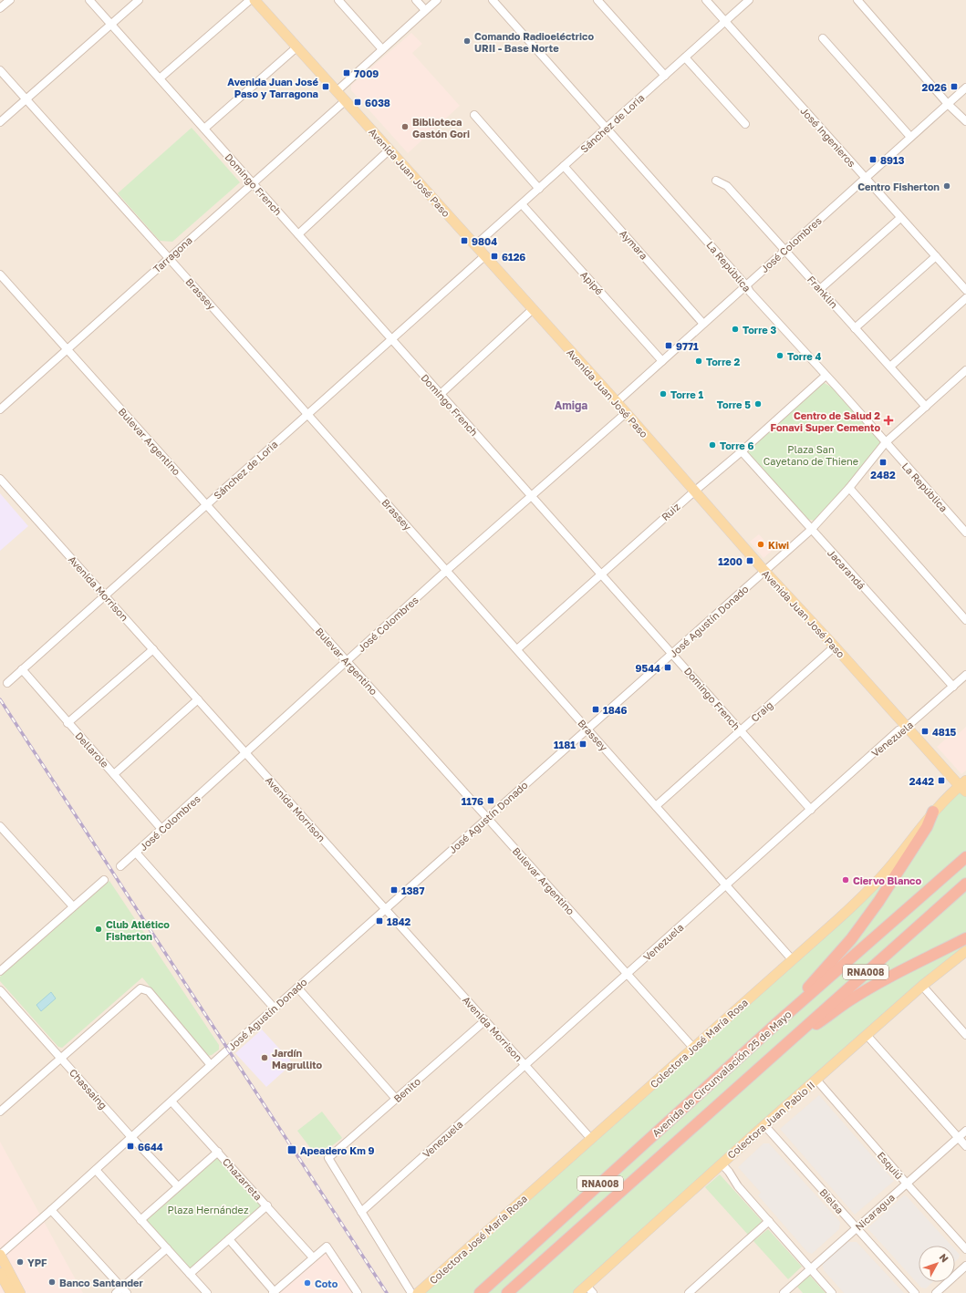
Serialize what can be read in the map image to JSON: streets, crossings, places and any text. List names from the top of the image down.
{
  "streets": {
    "highway": ["RNA008", "Avenida de Circunvalación 25 de Mayo"],
    "main road": ["Avenida Juan José Paso", "Colectora José María Rosa", "Colectora Juan Pablo II"],
    "street": [
      "Sánchez de Loria",
      "José Ingenieros",
      "Domingo French",
      "Aymara",
      "José Colombres",
      "Tarragona",
      "La República",
      "Apipé",
      "Franklin",
      "Brassey",
      "Bulevar Argentino",
      "Ruiz",
      "Jacarandá",
      "Avenida Morrison",
      "José Agustín Donado",
      "Craig",
      "Venezuela",
      "Dellarole",
      "Chassaing",
      "Benito",
      "Esquiú",
      "Chazarreta",
      "Bielsa",
      "Nicaragua"
    ]
  },
  "crossings": [
    ["Sánchez de Loria", "José Ingenieros"],
    ["Sánchez de Loria", "Avenida Juan José Paso"],
    ["Sánchez de Loria", "Domingo French"],
    ["Sánchez de Loria", "Aymara"],
    ["Sánchez de Loria", "La República"],
    ["Sánchez de Loria", "Apipé"],
    ["Sánchez de Loria", "Brassey"],
    ["Sánchez de Loria", "Bulevar Argentino"],
    ["Sánchez de Loria", "Avenida Morrison"],
    ["Sánchez de Loria", "Dellarole"],
    ["José Ingenieros", "José Colombres"],
    ["Avenida Juan José Paso", "José Colombres"],
    ["Avenida Juan José Paso", "Tarragona"],
    ["Avenida Juan José Paso", "Ruiz"],
    ["Avenida Juan José Paso", "José Agustín Donado"],
    ["Avenida Juan José Paso", "Craig"],
    ["Avenida Juan José Paso", "Venezuela"],
    ["Avenida Juan José Paso", "Colectora José María Rosa"],
    ["Domingo French", "José Colombres"],
    ["Domingo French", "Tarragona"],
    ["Domingo French", "Ruiz"],
    ["Domingo French", "José Agustín Donado"],
    ["Domingo French", "Craig"],
    ["Domingo French", "Venezuela"],
    ["Aymara", "José Colombres"],
    ["José Colombres", "La República"],
    ["José Colombres", "Apipé"],
    ["José Colombres", "Franklin"],
    ["José Colombres", "Brassey"],
    ["José Colombres", "Bulevar Argentino"],
    ["José Colombres", "Avenida Morrison"],
    ["José Colombres", "Dellarole"],
    ["Tarragona", "Brassey"],
    ["Tarragona", "Bulevar Argentino"],
    ["La República", "Ruiz"],
    ["La República", "José Agustín Donado"],
    ["Franklin", "José Agustín Donado"],
    ["Brassey", "Ruiz"],
    ["Brassey", "José Agustín Donado"],
    ["Brassey", "Craig"],
    ["Brassey", "Venezuela"],
    ["Brassey", "Colectora José María Rosa"],
    ["Bulevar Argentino", "José Agustín Donado"],
    ["Bulevar Argentino", "Venezuela"],
    ["Bulevar Argentino", "Colectora José María Rosa"],
    ["Ruiz", "Jacarandá"],
    ["Jacarandá", "José Agustín Donado"],
    ["Jacarandá", "Venezuela"],
    ["Avenida Morrison", "José Agustín Donado"],
    ["Avenida Morrison", "Venezuela"],
    ["Avenida Morrison", "Colectora José María Rosa"],
    ["Avenida Morrison", "Benito"],
    ["José Agustín Donado", "Chassaing"],
    ["José Agustín Donado", "Chazarreta"],
    ["Venezuela", "Benito"],
    ["Colectora Juan Pablo II", "Esquiú"],
    ["Colectora Juan Pablo II", "Bielsa"],
    ["Esquiú", "Nicaragua"],
    ["Bielsa", "Nicaragua"]
  ],
  "districts": ["Amiga"],
  "parks": ["Plaza San Cayetano de Thiene", "Plaza Hernández"],
  "places": {
    "other": [
      "Comando Radioeléctrico URII - Base Norte",
      "Biblioteca Gastón Gori",
      "Centro Fisherton",
      "Torre 3",
      "Torre 4",
      "Torre 2",
      "Torre 1",
      "Torre 5",
      "Torre 6",
      "Kiwi",
      "Ciervo Blanco",
      "Club Atlético Fisherton",
      "Jardín Magrullito",
      "YPF",
      "Banco Santander",
      "Coto"
    ],
    "transit": [
      "7009",
      "Avenida Juan José Paso y Tarragona",
      "2026",
      "6038",
      "8913",
      "9804",
      "6126",
      "9771",
      "2482",
      "1200",
      "9544",
      "1846",
      "4815",
      "1181",
      "2442",
      "1176",
      "1387",
      "1842",
      "6644",
      "Apeadero Km 9"
    ],
    "health": ["Centro de Salud 2 Fonavi Super Cemento"]
  },
  "north": "top right"
}
